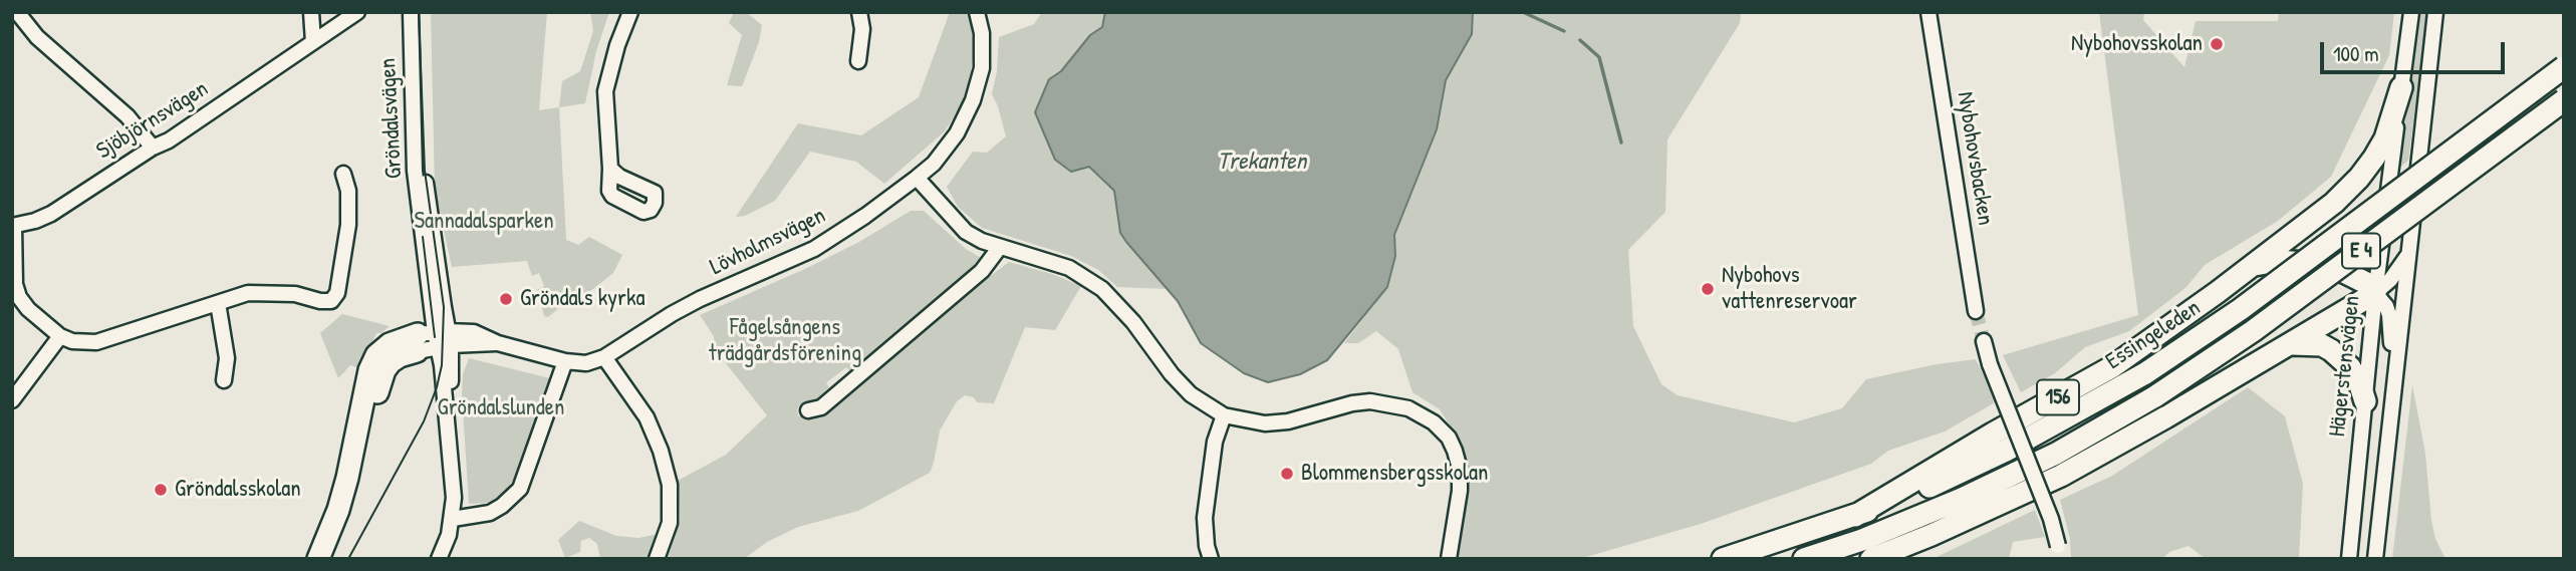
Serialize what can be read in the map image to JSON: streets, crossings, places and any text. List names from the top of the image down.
{
  "streets": {
    "highway": ["E 4", "Essingeleden", "156"],
    "street": [
      "Gröndalsvägen",
      "Sjöbjörnsvägen",
      "Nybohovsbacken",
      "Lövholmsvägen",
      "Hägerstensvägen"
    ]
  },
  "crossings": [
    ["Gröndalsvägen", "Lövholmsvägen"],
    ["Essingeleden", "156"],
    ["Hägerstensvägen", "156"]
  ],
  "water": ["Trekanten"],
  "parks": ["Sannadalsparken", "Fågelsångens trädgårdsförening", "Gröndalslunden"],
  "places": [
    "Nybohovsskolan",
    "Nybohovs vattenreservoar",
    "Gröndals kyrka",
    "Blommensbergsskolan",
    "Gröndalsskolan"
  ],
  "scale_bar": "100 m"
}
